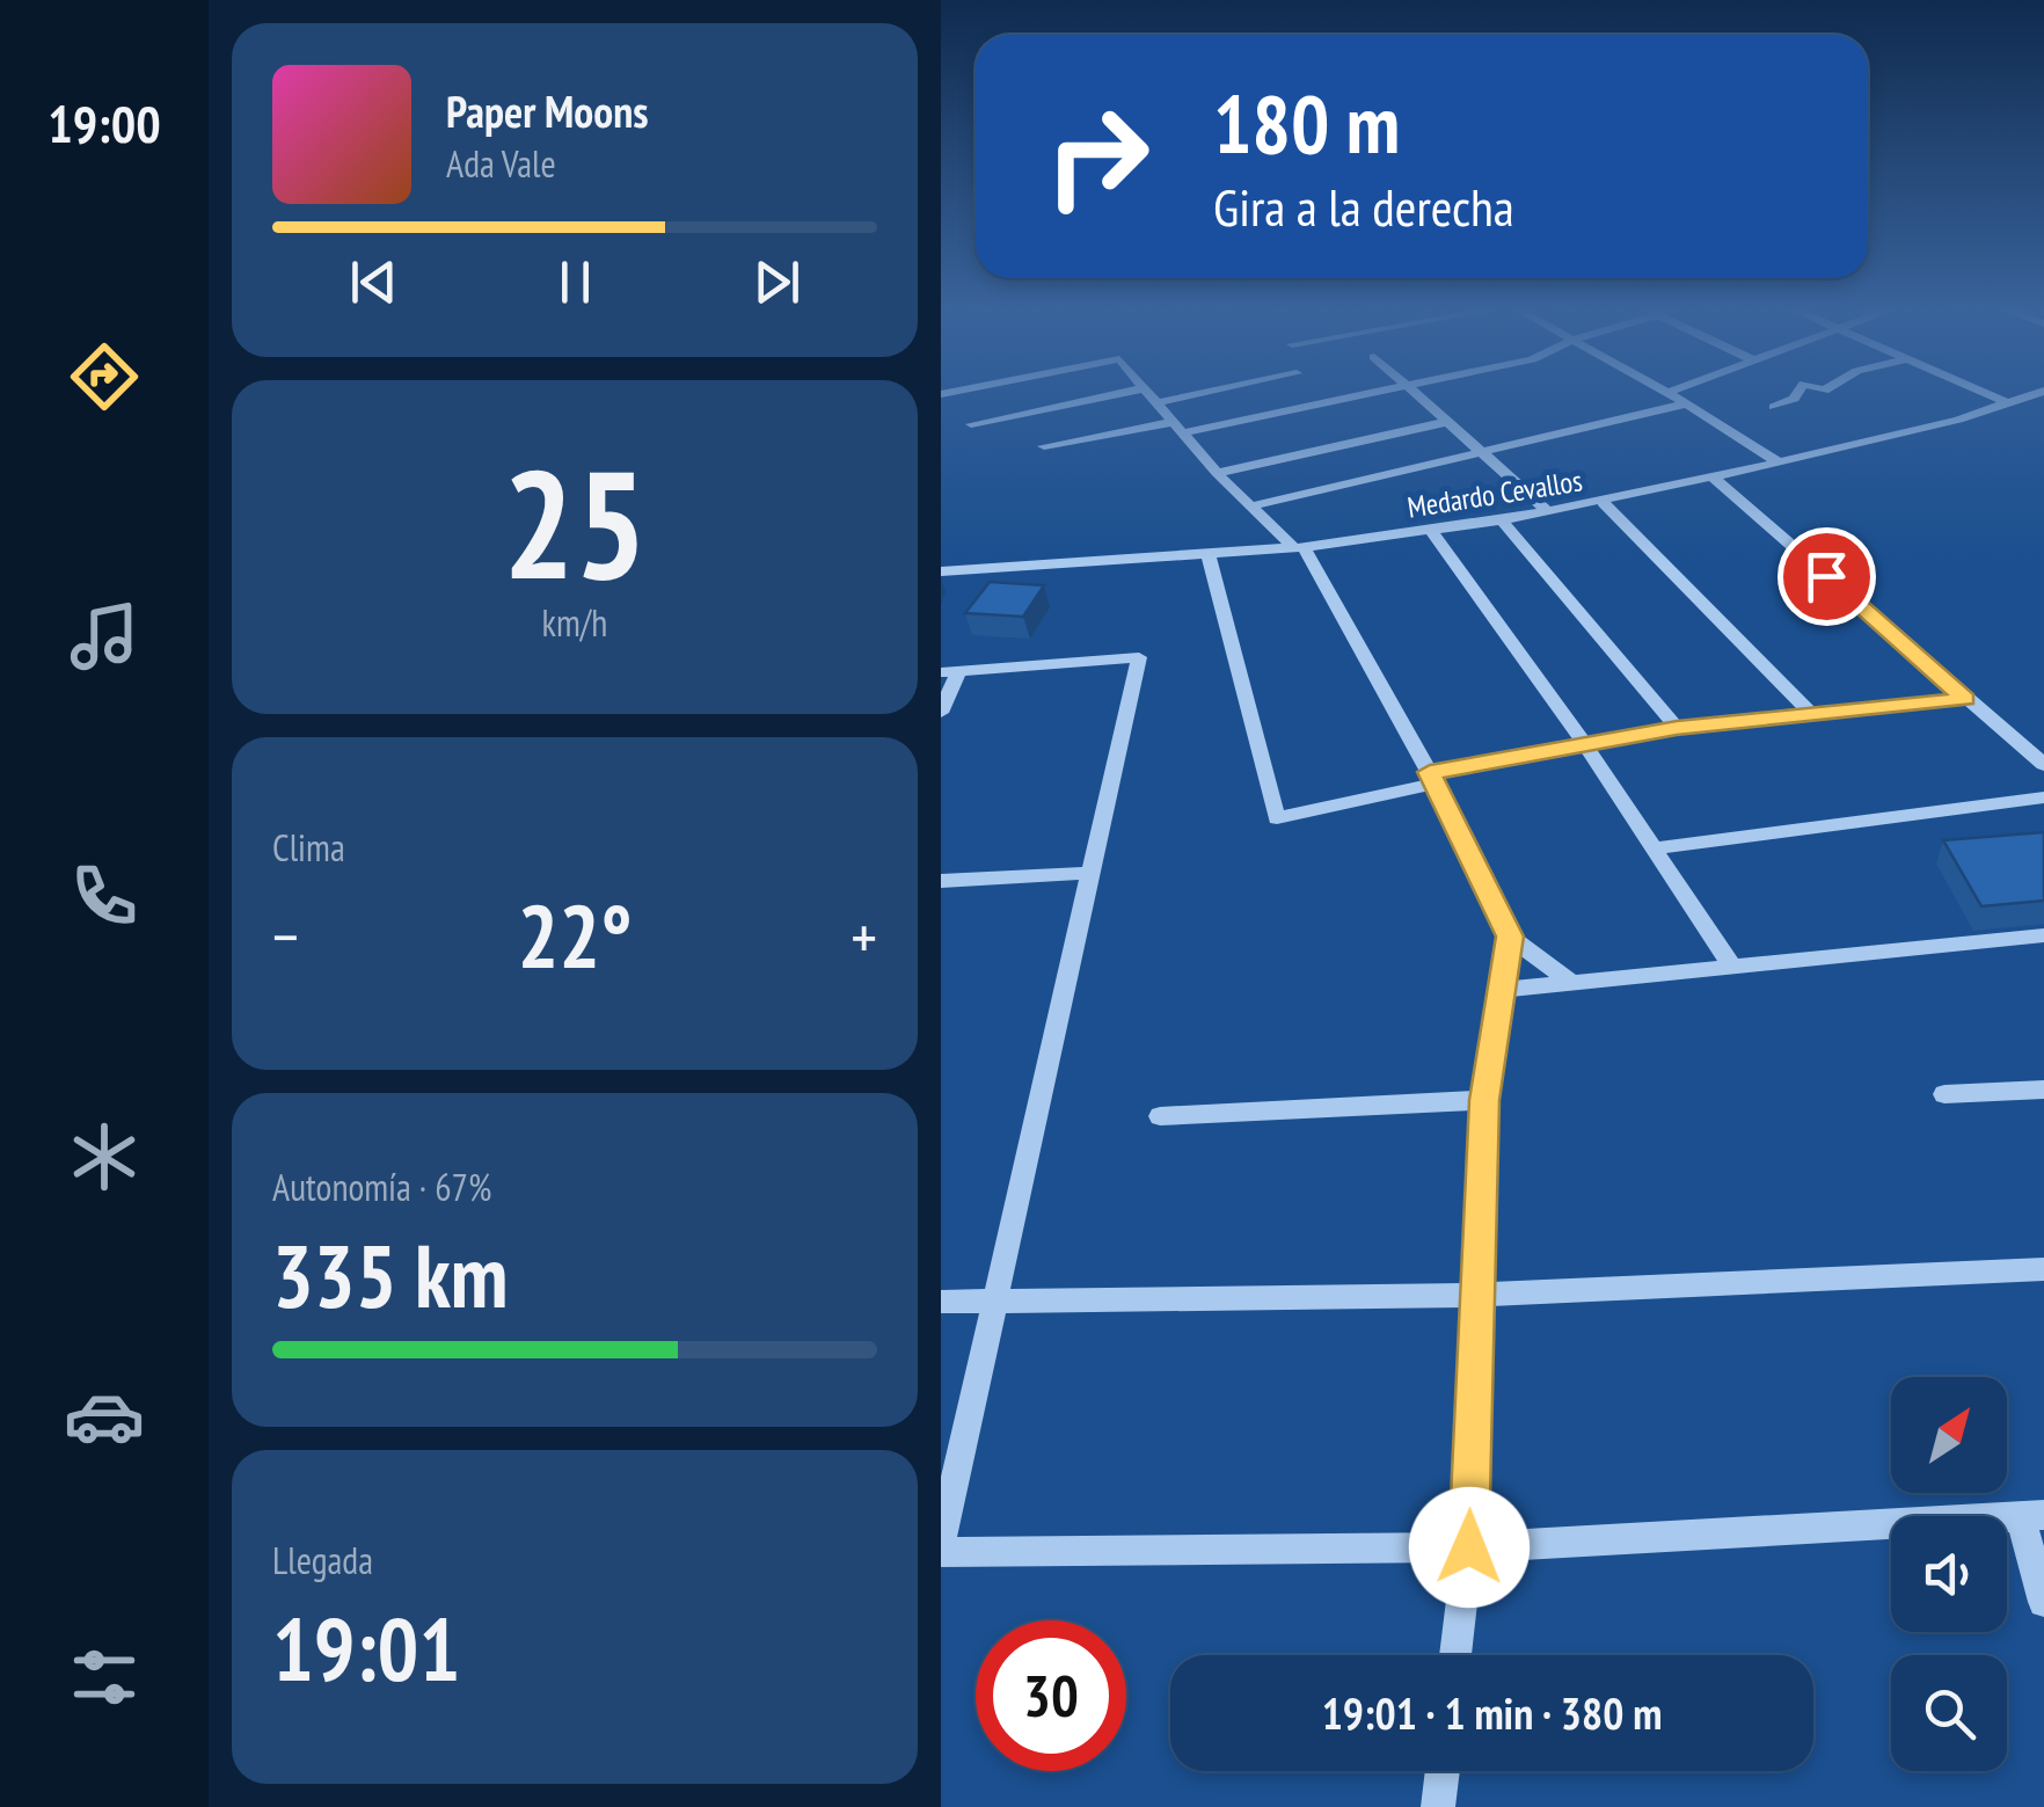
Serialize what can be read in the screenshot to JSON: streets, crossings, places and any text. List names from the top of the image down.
{
  "streets": {
    "street": ["Medardo Cevallos"]
  },
  "north": "top right",
  "page": {
    "tabs": "19:00",
    "turn": ["180 m", "Gira a la derecha"],
    "song": ["Paper Moons", "Ada Vale"],
    "tile": [
      ["25", "km/h"],
      "Clima",
      ["Autonomía · 67%", "335 km"],
      ["Llegada", "19:01"]
    ],
    "heat": ["−", "22°", "+"],
    "limit": "30",
    "trip": "19:01 · 1 min · 380 m"
  }
}
